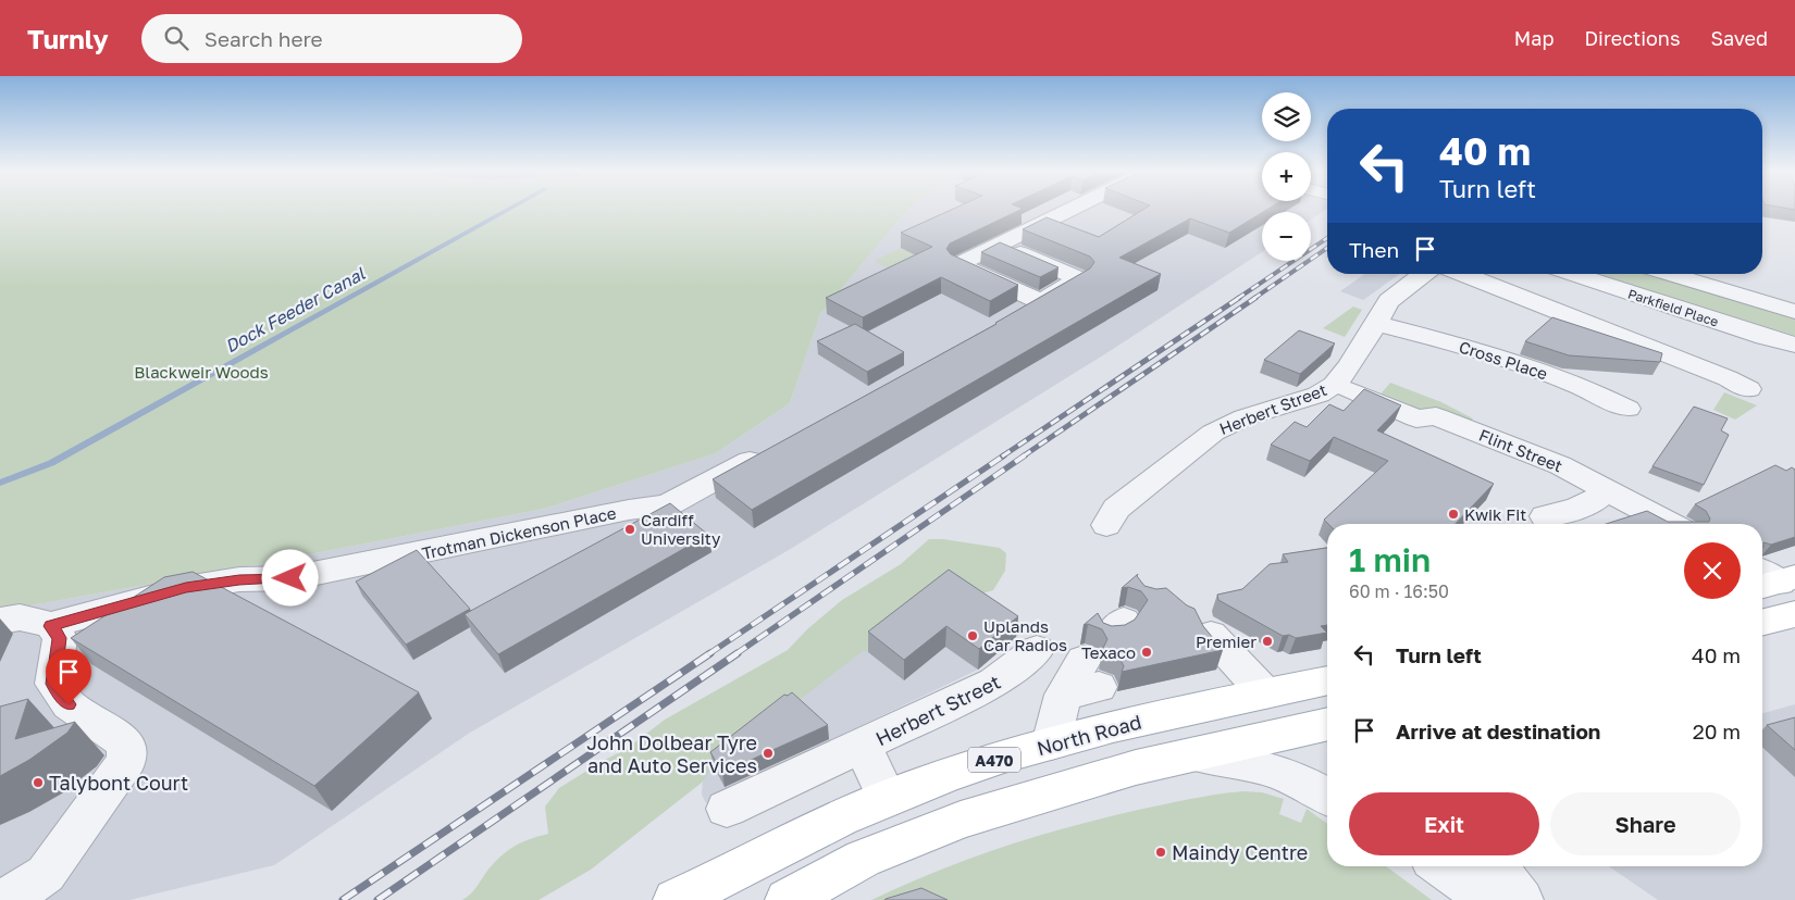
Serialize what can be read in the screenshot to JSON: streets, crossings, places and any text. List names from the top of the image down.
{
  "streets": {
    "main road": ["North Road", "A470"],
    "street": [
      "Parkfield Place",
      "Cross Place",
      "Herbert Street",
      "Flint Street",
      "Trotman Dickenson Place"
    ]
  },
  "crossings": [
    ["Cross Place", "Herbert Street"],
    ["Herbert Street", "North Road"]
  ],
  "water": ["Dock Feeder Canal"],
  "parks": ["Blackweir Woods"],
  "places": [
    "Kwik Fit",
    "Cardiff University",
    "Uplands Car Radios",
    "Premier",
    "Texaco",
    "John Dolbear Tyre and Auto Services",
    "Talybont Court",
    "Maindy Centre"
  ],
  "page": {
    "header": "Turnly",
    "search": "Search here",
    "nav": ["Map", "Directions", "Saved"],
    "map_buttons": ["+", "−"],
    "turn": ["40 m", "Turn left"],
    "then": "Then",
    "heading": ["1 min", "60 m · 16:50"],
    "list": [
      {
        "name": "Turn left",
        "value": "40 m"
      },
      {
        "name": "Arrive at destination",
        "value": "20 m"
      }
    ],
    "buttons": ["Exit", "Share"]
  }
}
